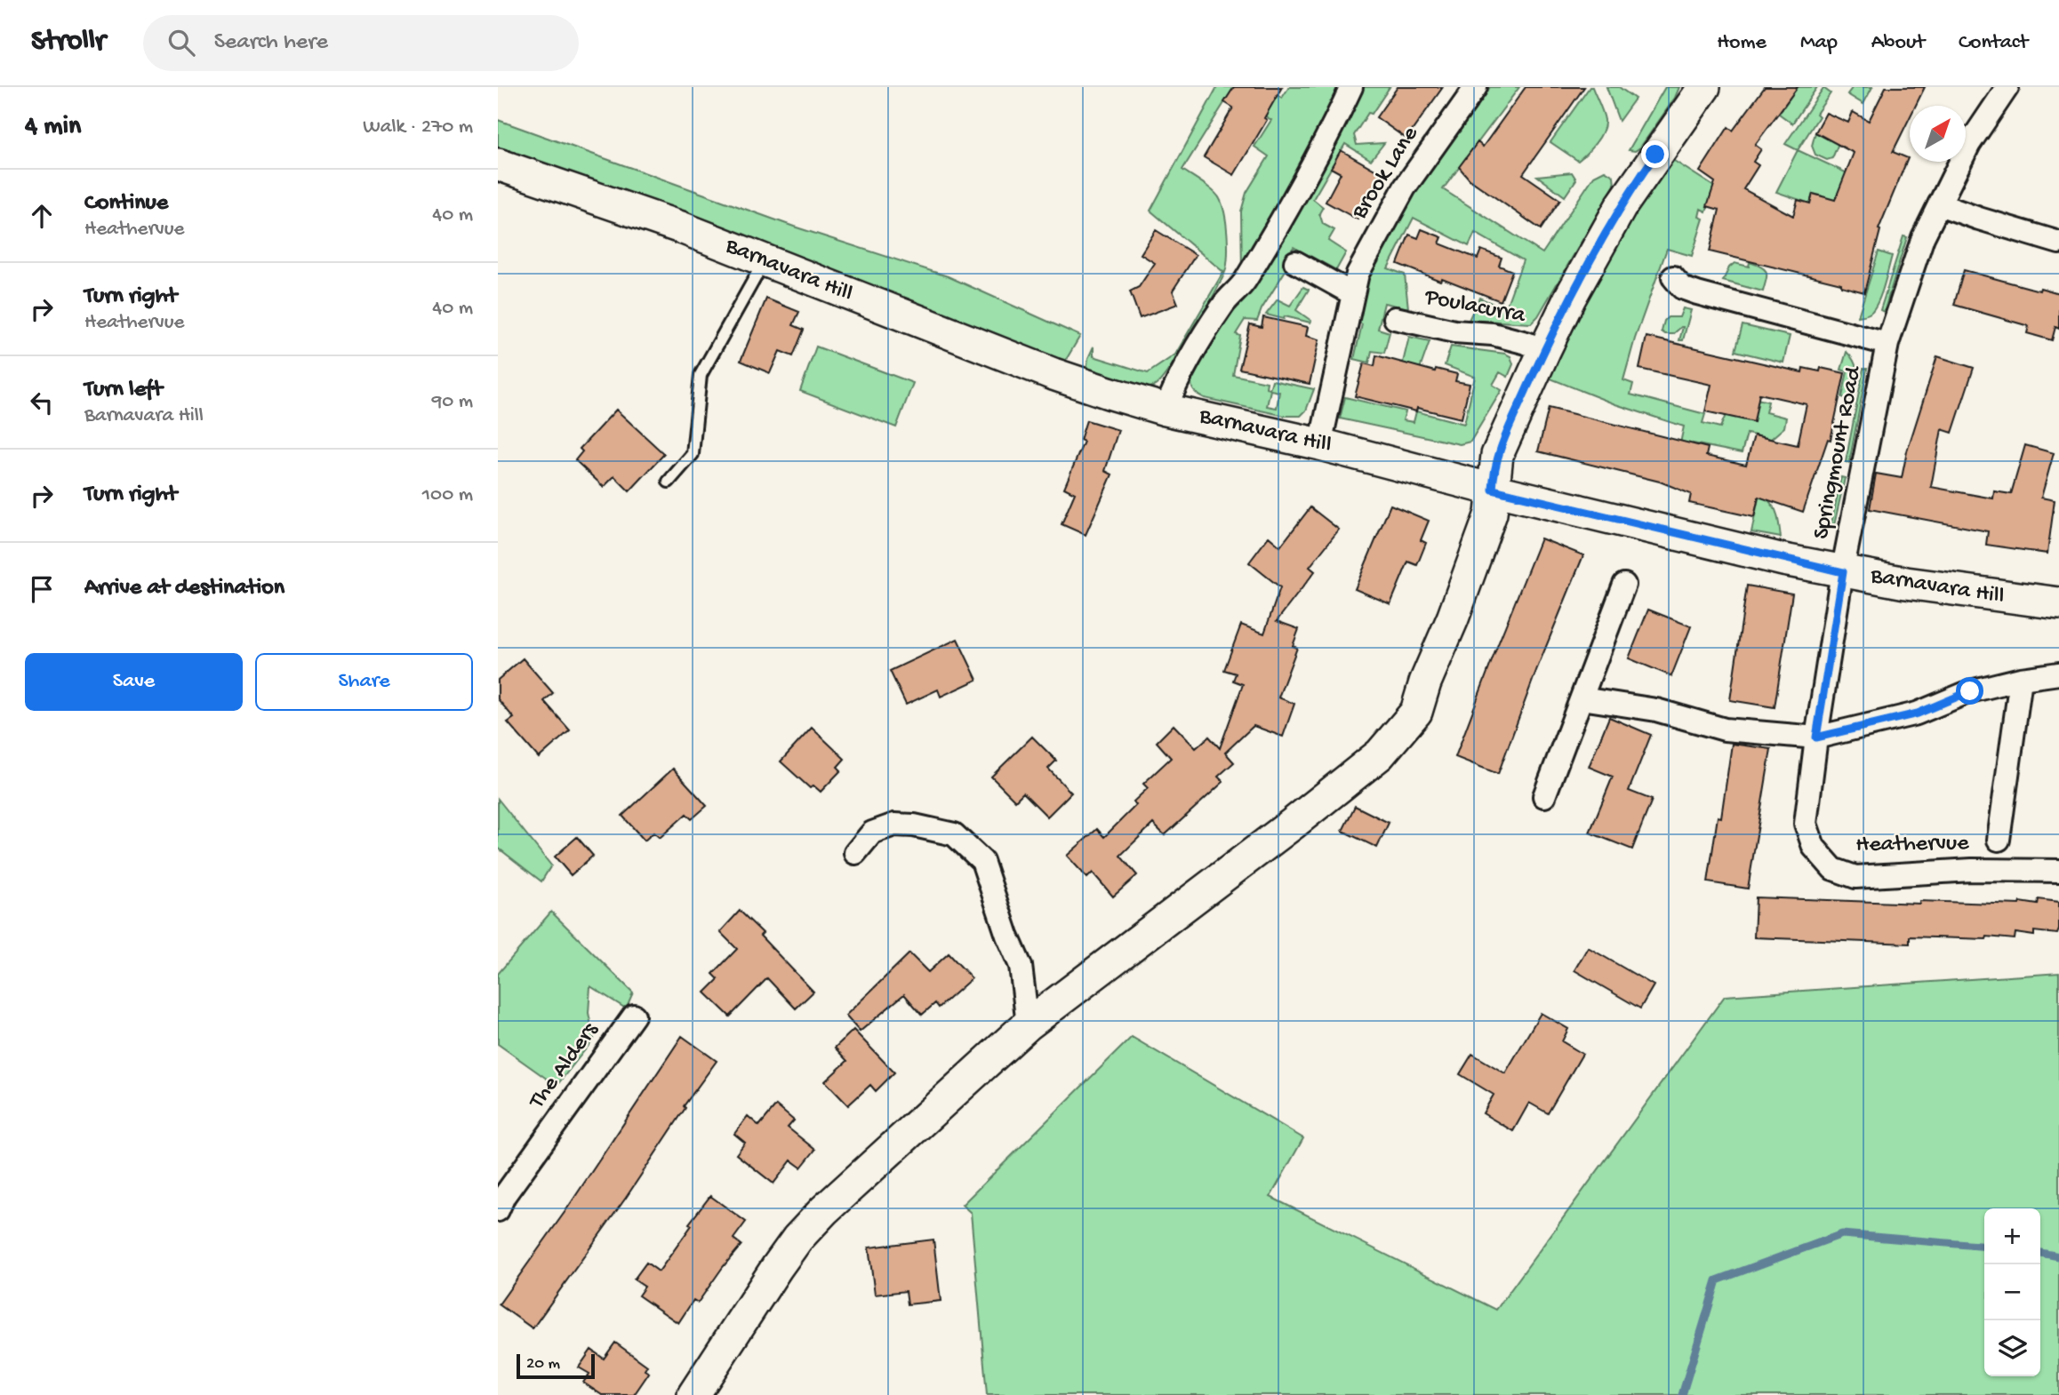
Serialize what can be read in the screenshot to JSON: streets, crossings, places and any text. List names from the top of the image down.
{
  "streets": {
    "street": [
      "Brook Lane",
      "Barnavara Hill",
      "Poulacurra",
      "Springmount Road",
      "Heathervue",
      "The Alders"
    ]
  },
  "crossings": [
    ["Brook Lane", "Barnavara Hill"],
    ["Barnavara Hill", "Springmount Road"],
    ["Barnavara Hill", "Heathervue"],
    ["Springmount Road", "Heathervue"]
  ],
  "scale_bar": "20 m",
  "north": "top right",
  "page": {
    "header": "Strollr",
    "search": "Search here",
    "nav": [
      "Home",
      "Map",
      "About",
      "Contact"
    ],
    "heading": ["4 min", "Walk · 270 m"],
    "list": [
      ["Continue", "Heathervue", "40 m"],
      ["Turn right", "Heathervue", "40 m"],
      ["Turn left", "Barnavara Hill", "90 m"],
      ["Turn right", "100 m"],
      "Arrive at destination"
    ],
    "buttons": ["Save", "Share"],
    "map_buttons": ["+", "−"],
    "scale": "20 m"
  }
}
